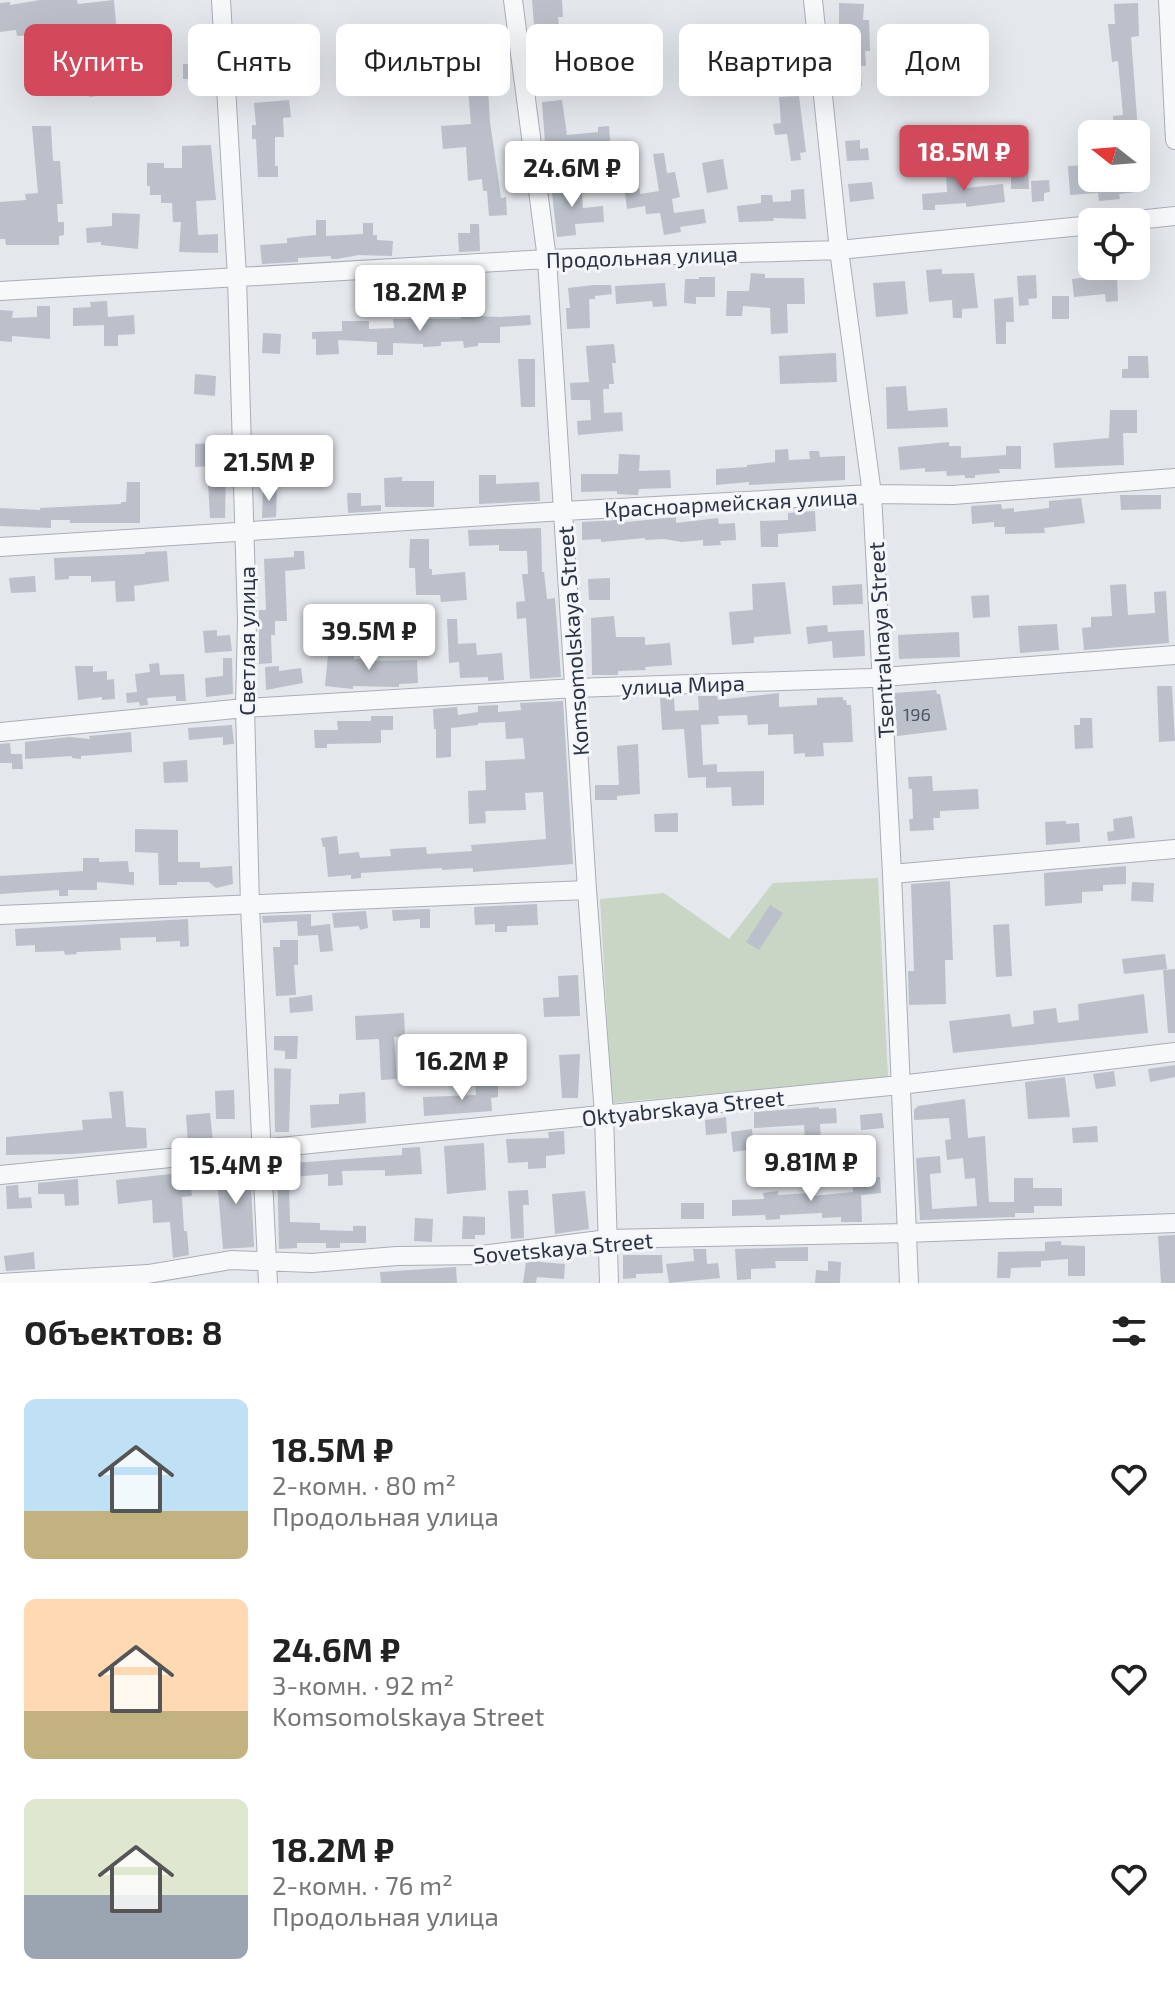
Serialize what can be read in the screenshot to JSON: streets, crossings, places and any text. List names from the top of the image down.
{
  "streets": {
    "street": [
      "Продольная улица",
      "Красноармейская улица",
      "Tsentralnaya Street",
      "Светлая улица",
      "Komsomolskaya Street",
      "улица Мира",
      "Oktyabrskaya Street",
      "Sovetskaya Street"
    ]
  },
  "crossings": [
    ["Продольная улица", "Tsentralnaya Street"],
    ["Продольная улица", "Светлая улица"],
    ["Продольная улица", "Komsomolskaya Street"],
    ["Красноармейская улица", "Tsentralnaya Street"],
    ["Красноармейская улица", "Светлая улица"],
    ["Красноармейская улица", "Komsomolskaya Street"],
    ["Tsentralnaya Street", "улица Мира"],
    ["Tsentralnaya Street", "Oktyabrskaya Street"],
    ["Tsentralnaya Street", "Sovetskaya Street"],
    ["Светлая улица", "улица Мира"],
    ["Светлая улица", "Oktyabrskaya Street"],
    ["Светлая улица", "Sovetskaya Street"],
    ["Komsomolskaya Street", "улица Мира"],
    ["Komsomolskaya Street", "Oktyabrskaya Street"],
    ["Komsomolskaya Street", "Sovetskaya Street"]
  ],
  "house_numbers": ["196"],
  "north": "left",
  "page": {
    "chip": [
      "Купить",
      "Снять",
      "Фильтры",
      "Новое",
      "Квартира",
      "Дом"
    ],
    "price": [
      "18.5M ₽",
      "24.6M ₽",
      "18.2M ₽",
      "21.5M ₽",
      "39.5M ₽",
      "16.2M ₽",
      "9.81M ₽",
      "15.4M ₽"
    ],
    "heading": "Объектов: 8",
    "list": [
      {
        "name": "18.5M ₽",
        "note": "2-комн. · 80 m² · Продольная улица"
      },
      {
        "name": "24.6M ₽",
        "note": "3-комн. · 92 m² · Komsomolskaya Street"
      },
      {
        "name": "18.2M ₽",
        "note": "2-комн. · 76 m² · Продольная улица"
      }
    ]
  }
}
